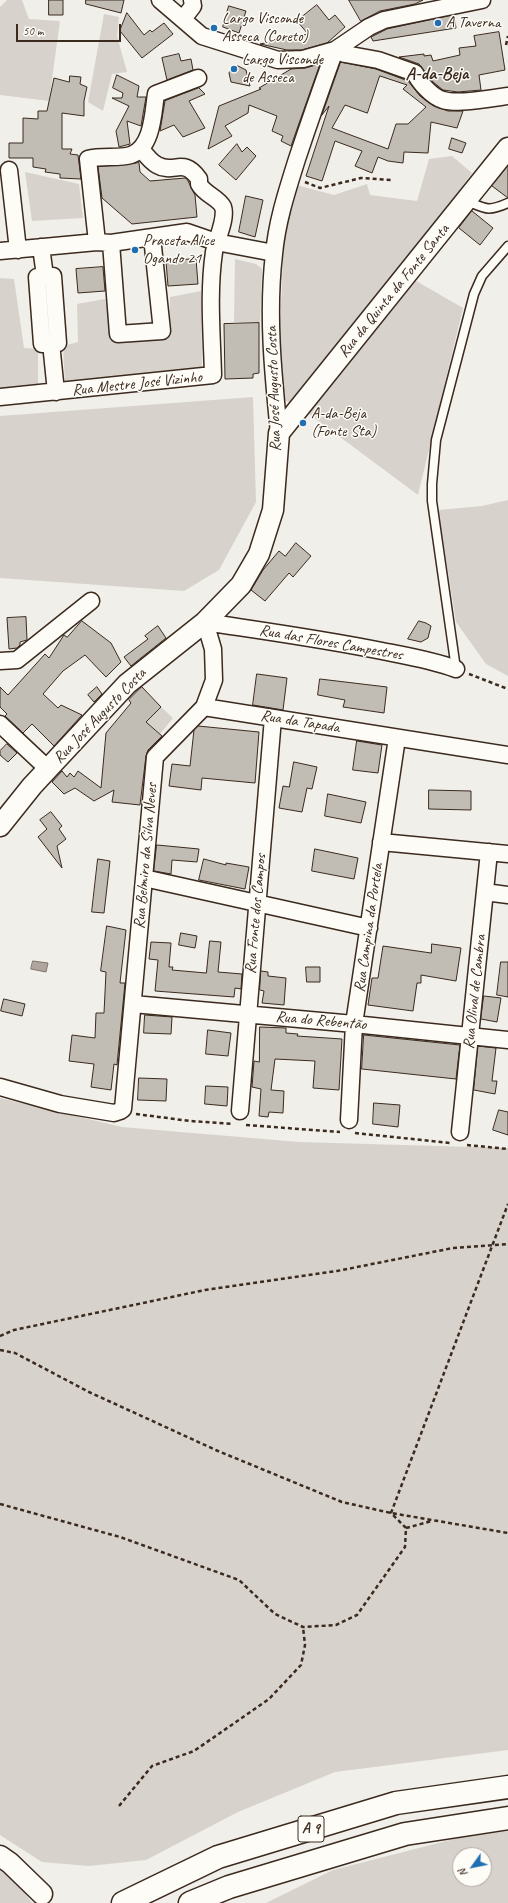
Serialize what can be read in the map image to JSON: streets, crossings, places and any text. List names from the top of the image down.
{
  "streets": {
    "highway": ["A 9"],
    "street": [
      "Rua da Quinta da Fonte Santa",
      "Rua Mestre José Vizinho",
      "Rua José Augusto Costa",
      "Rua das Flores Campestres",
      "Rua da Tapada",
      "Rua Belmiro da Silva Neves",
      "Rua Fonte dos Campos",
      "Rua Campina da Portela",
      "Rua Olival de Cambra",
      "Rua do Rebentão"
    ]
  },
  "crossings": [
    ["Rua da Quinta da Fonte Santa", "Rua José Augusto Costa"],
    ["Rua José Augusto Costa", "Rua das Flores Campestres"],
    ["Rua José Augusto Costa", "Rua Belmiro da Silva Neves"],
    ["Rua das Flores Campestres", "Rua Belmiro da Silva Neves"],
    ["Rua da Tapada", "Rua Belmiro da Silva Neves"],
    ["Rua da Tapada", "Rua Fonte dos Campos"],
    ["Rua da Tapada", "Rua Campina da Portela"],
    ["Rua Belmiro da Silva Neves", "Rua do Rebentão"],
    ["Rua Fonte dos Campos", "Rua do Rebentão"],
    ["Rua Campina da Portela", "Rua do Rebentão"],
    ["Rua Olival de Cambra", "Rua do Rebentão"]
  ],
  "districts": ["A-da-Beja"],
  "places": [
    "A Taverna",
    "Largo Visconde Asseca (Coreto)",
    "Largo Visconde de Asseca",
    "Praceta Alice Ogando 21",
    "A-da-Beja (Fonte Sta)"
  ],
  "scale_bar": "50 m",
  "north": "bottom left"
}
